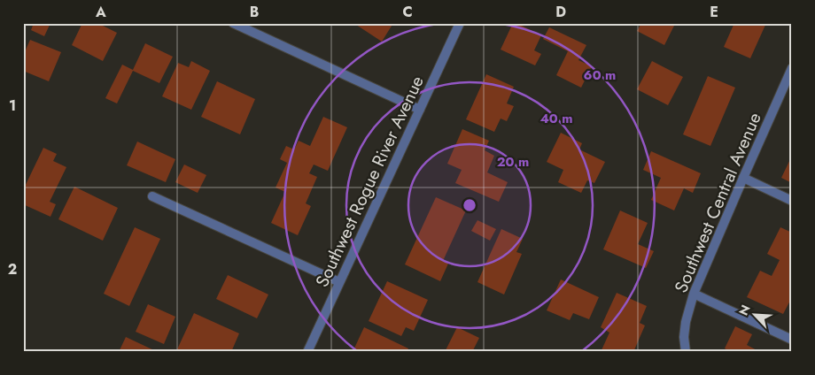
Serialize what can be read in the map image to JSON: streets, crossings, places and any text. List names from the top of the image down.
{
  "streets": {
    "street": ["Southwest Rogue River Avenue", "Southwest Central Avenue"]
  },
  "north": "top left",
  "grid": {
    "columns": [
      "A",
      "B",
      "C",
      "D",
      "E"
    ],
    "rows": ["1", "2"]
  },
  "rings": ["60 m", "40 m", "20 m"]
}
